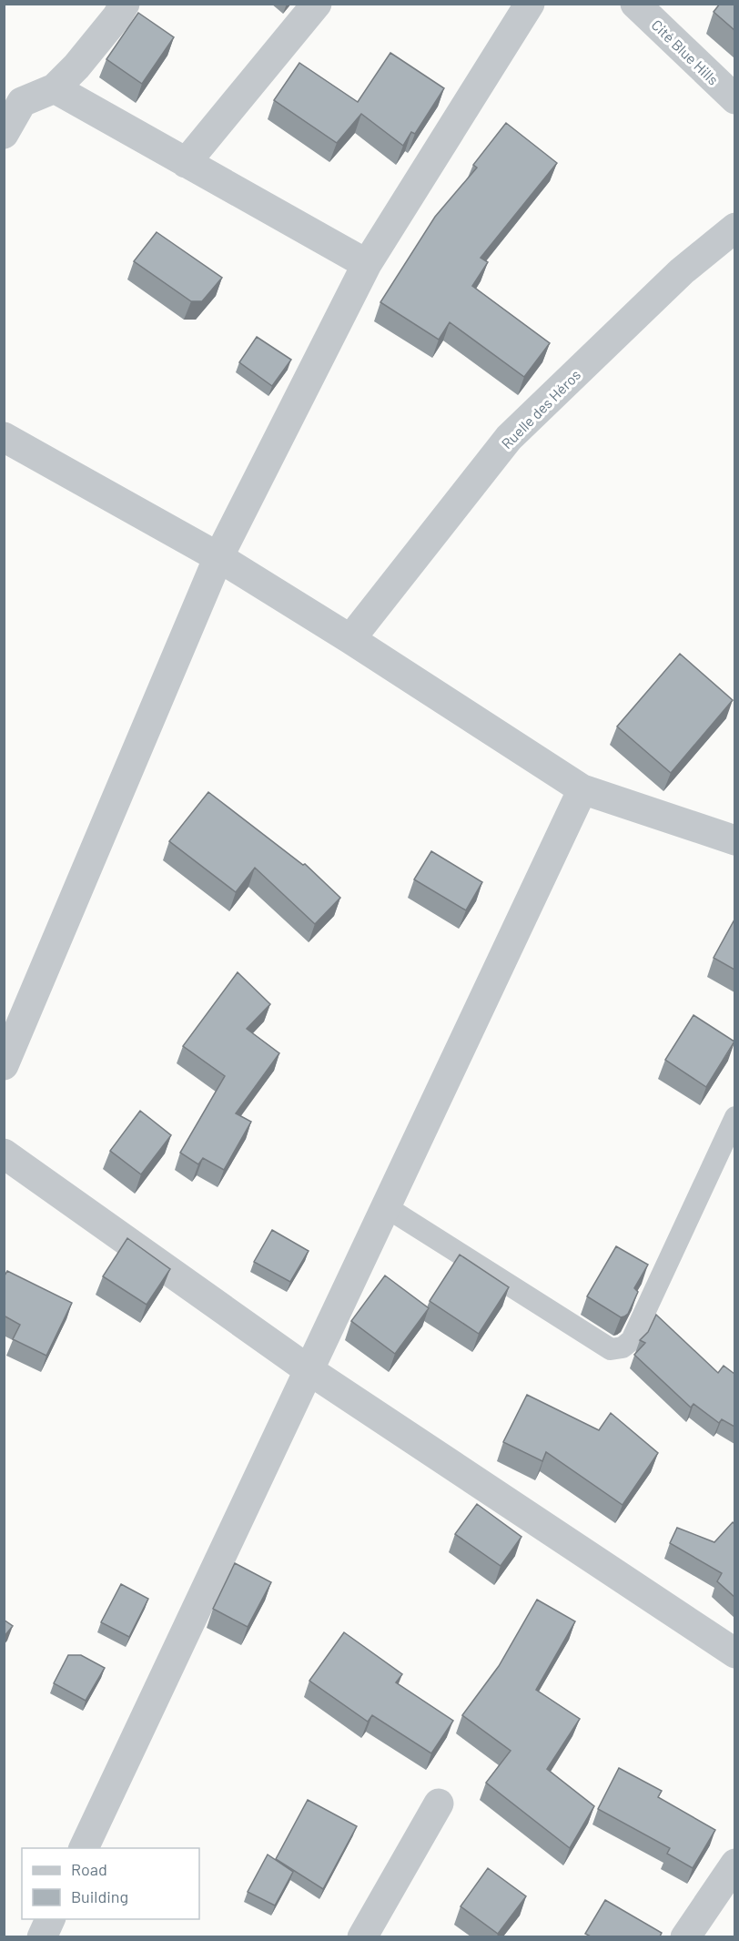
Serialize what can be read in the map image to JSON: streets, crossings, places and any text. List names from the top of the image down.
{
  "streets": {
    "street": ["Cité Blue Hills", "Ruelle des Héros"]
  },
  "legend": ["Road", "Building"]
}
